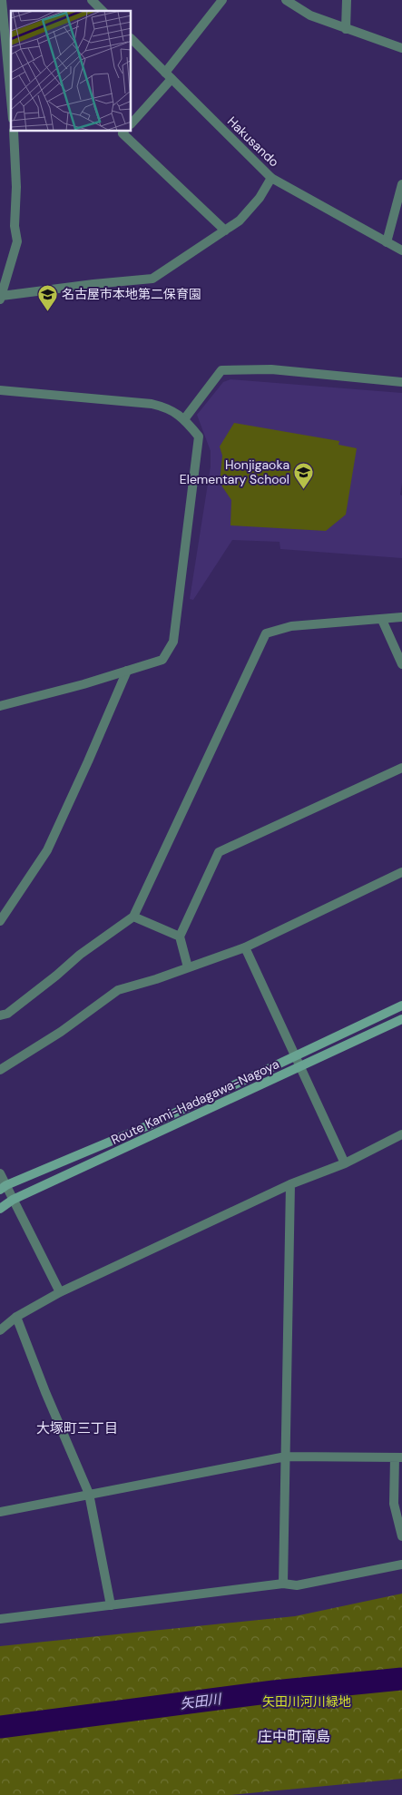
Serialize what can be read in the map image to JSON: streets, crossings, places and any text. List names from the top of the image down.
{
  "streets": {
    "main road": ["Route Kami-Hadagawa-Nagoya"],
    "street": ["Hakusando"]
  },
  "districts": ["大塚町三丁目", "庄中町南島"],
  "water": ["矢田川"],
  "parks": ["矢田川河川緑地"],
  "places": {
    "school or university": ["名古屋市本地第二保育園", "Honjigaoka Elementary School"]
  }
}
